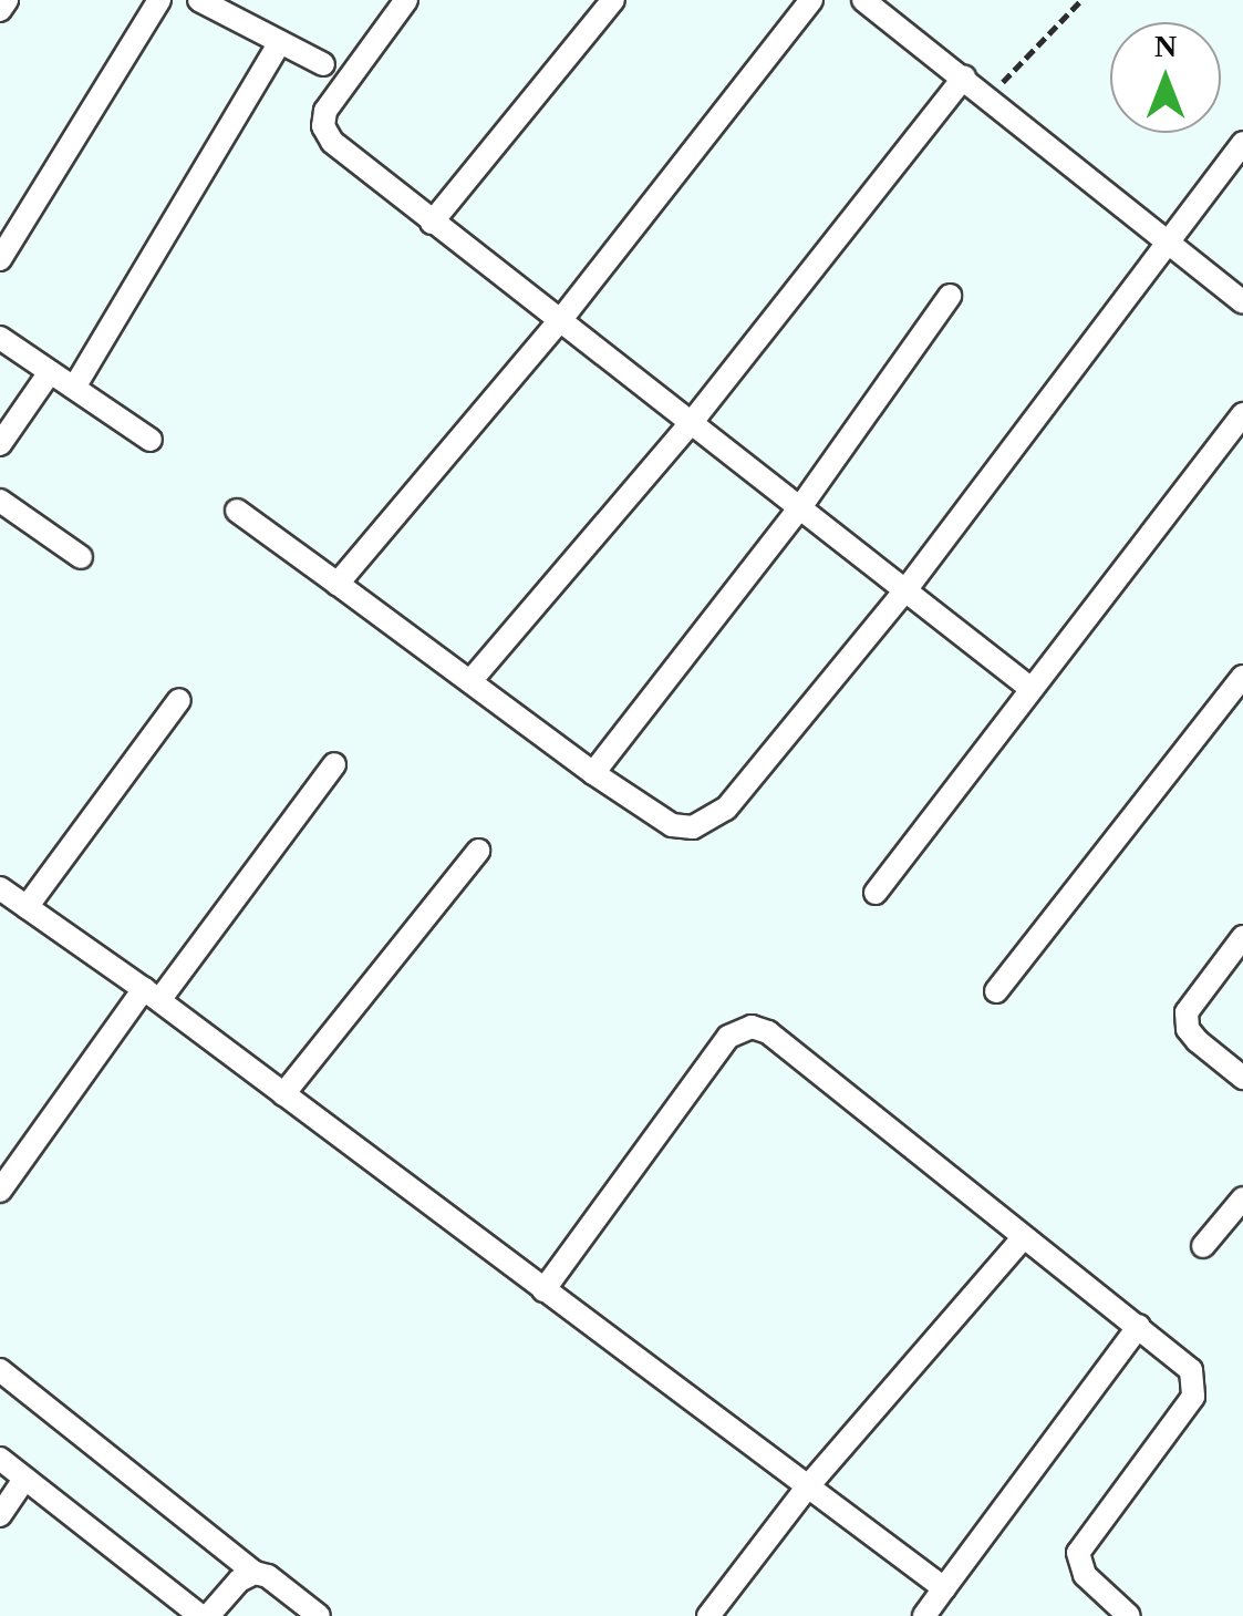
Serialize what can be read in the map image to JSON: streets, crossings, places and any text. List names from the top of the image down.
{
  "north": "top"
}
